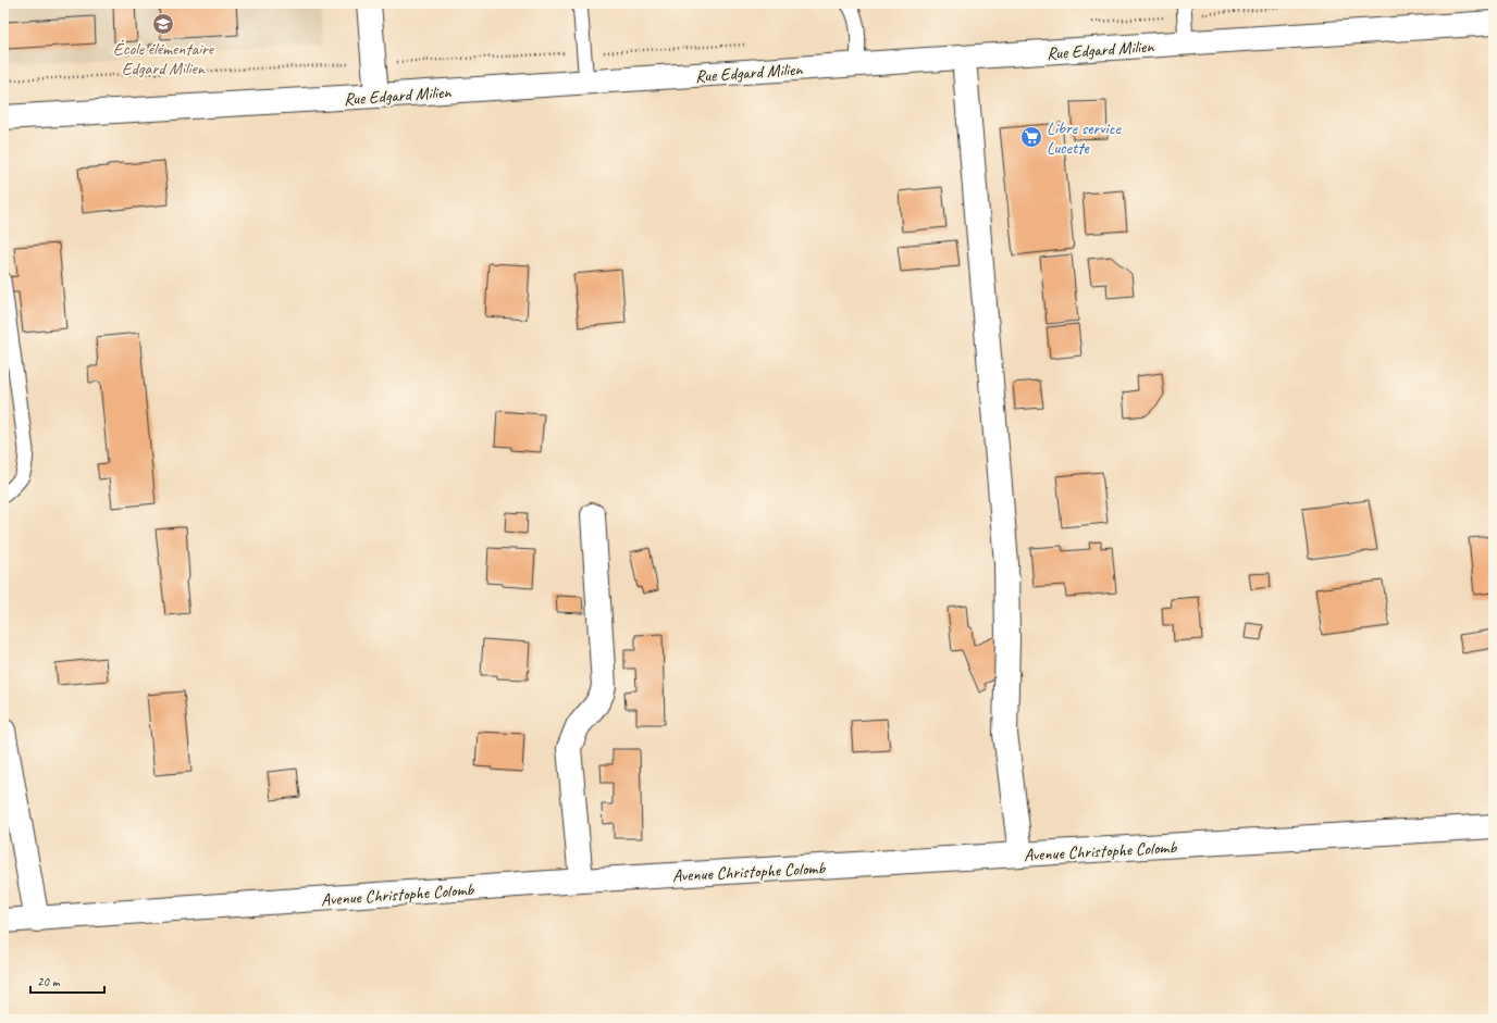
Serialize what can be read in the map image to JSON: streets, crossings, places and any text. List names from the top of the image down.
{
  "streets": {
    "street": ["Rue Edgard Milien", "Avenue Christophe Colomb"]
  },
  "places": {
    "school or university": ["École élémentaire Edgard Milien"],
    "supermarket": ["Libre service Lucette"]
  },
  "scale_bar": "20 m"
}
